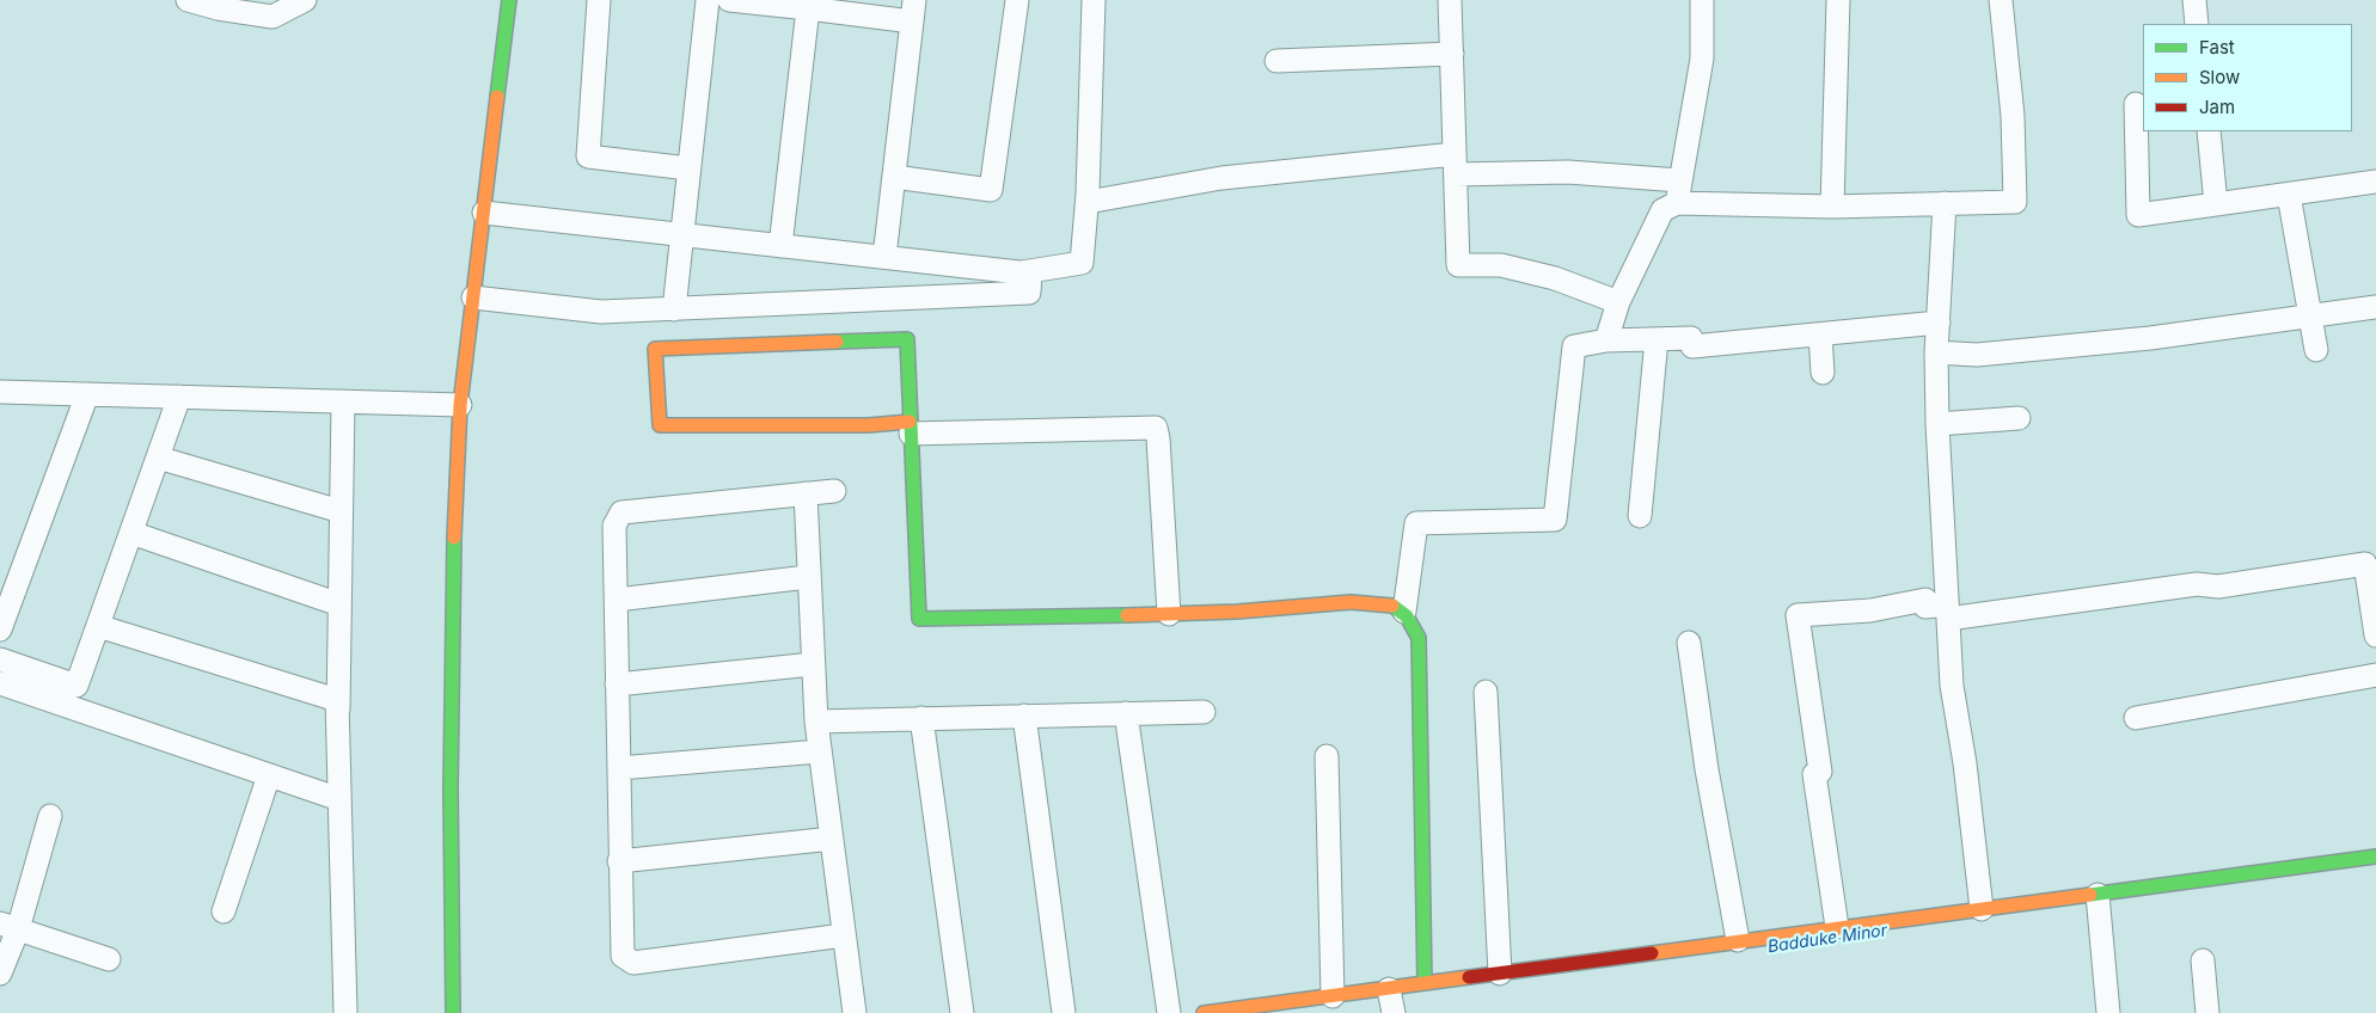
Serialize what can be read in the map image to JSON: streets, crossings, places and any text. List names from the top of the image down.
{
  "water": ["Badduke Minor"],
  "legend": ["Fast", "Slow", "Jam"]
}
